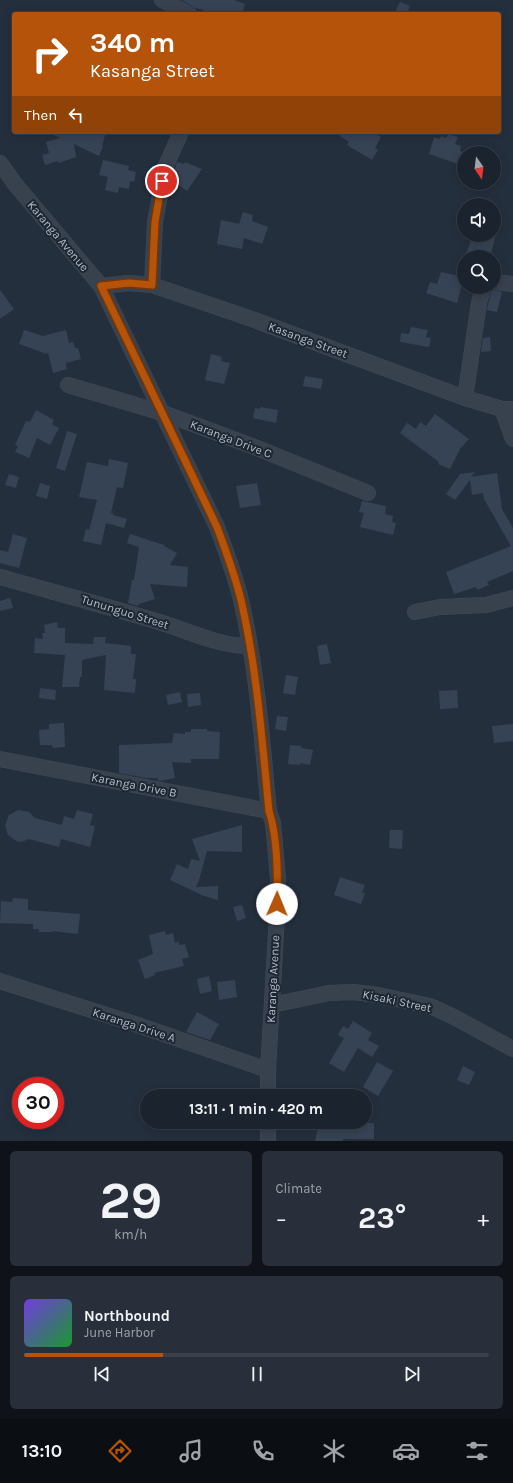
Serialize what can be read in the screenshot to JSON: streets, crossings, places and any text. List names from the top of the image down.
{
  "streets": {
    "street": [
      "Karanga Avenue",
      "Kasanga Street",
      "Karanga Drive C",
      "Tununguo Street",
      "Karanga Drive B",
      "Kisaki Street",
      "Karanga Drive A"
    ]
  },
  "crossings": [
    ["Karanga Avenue", "Kasanga Street"],
    ["Karanga Avenue", "Karanga Drive C"],
    ["Karanga Avenue", "Tununguo Street"],
    ["Karanga Avenue", "Karanga Drive B"],
    ["Karanga Avenue", "Kisaki Street"],
    ["Karanga Avenue", "Karanga Drive A"]
  ],
  "north": "bottom",
  "page": {
    "turn": ["340 m", "Kasanga Street"],
    "then": "Then",
    "limit": "30",
    "trip": "13:11 · 1 min · 420 m",
    "tile": [
      ["29", "km/h"],
      "Climate"
    ],
    "heat": ["−", "23°", "+"],
    "song": ["Northbound", "June Harbor"],
    "tabs": "13:10"
  }
}
